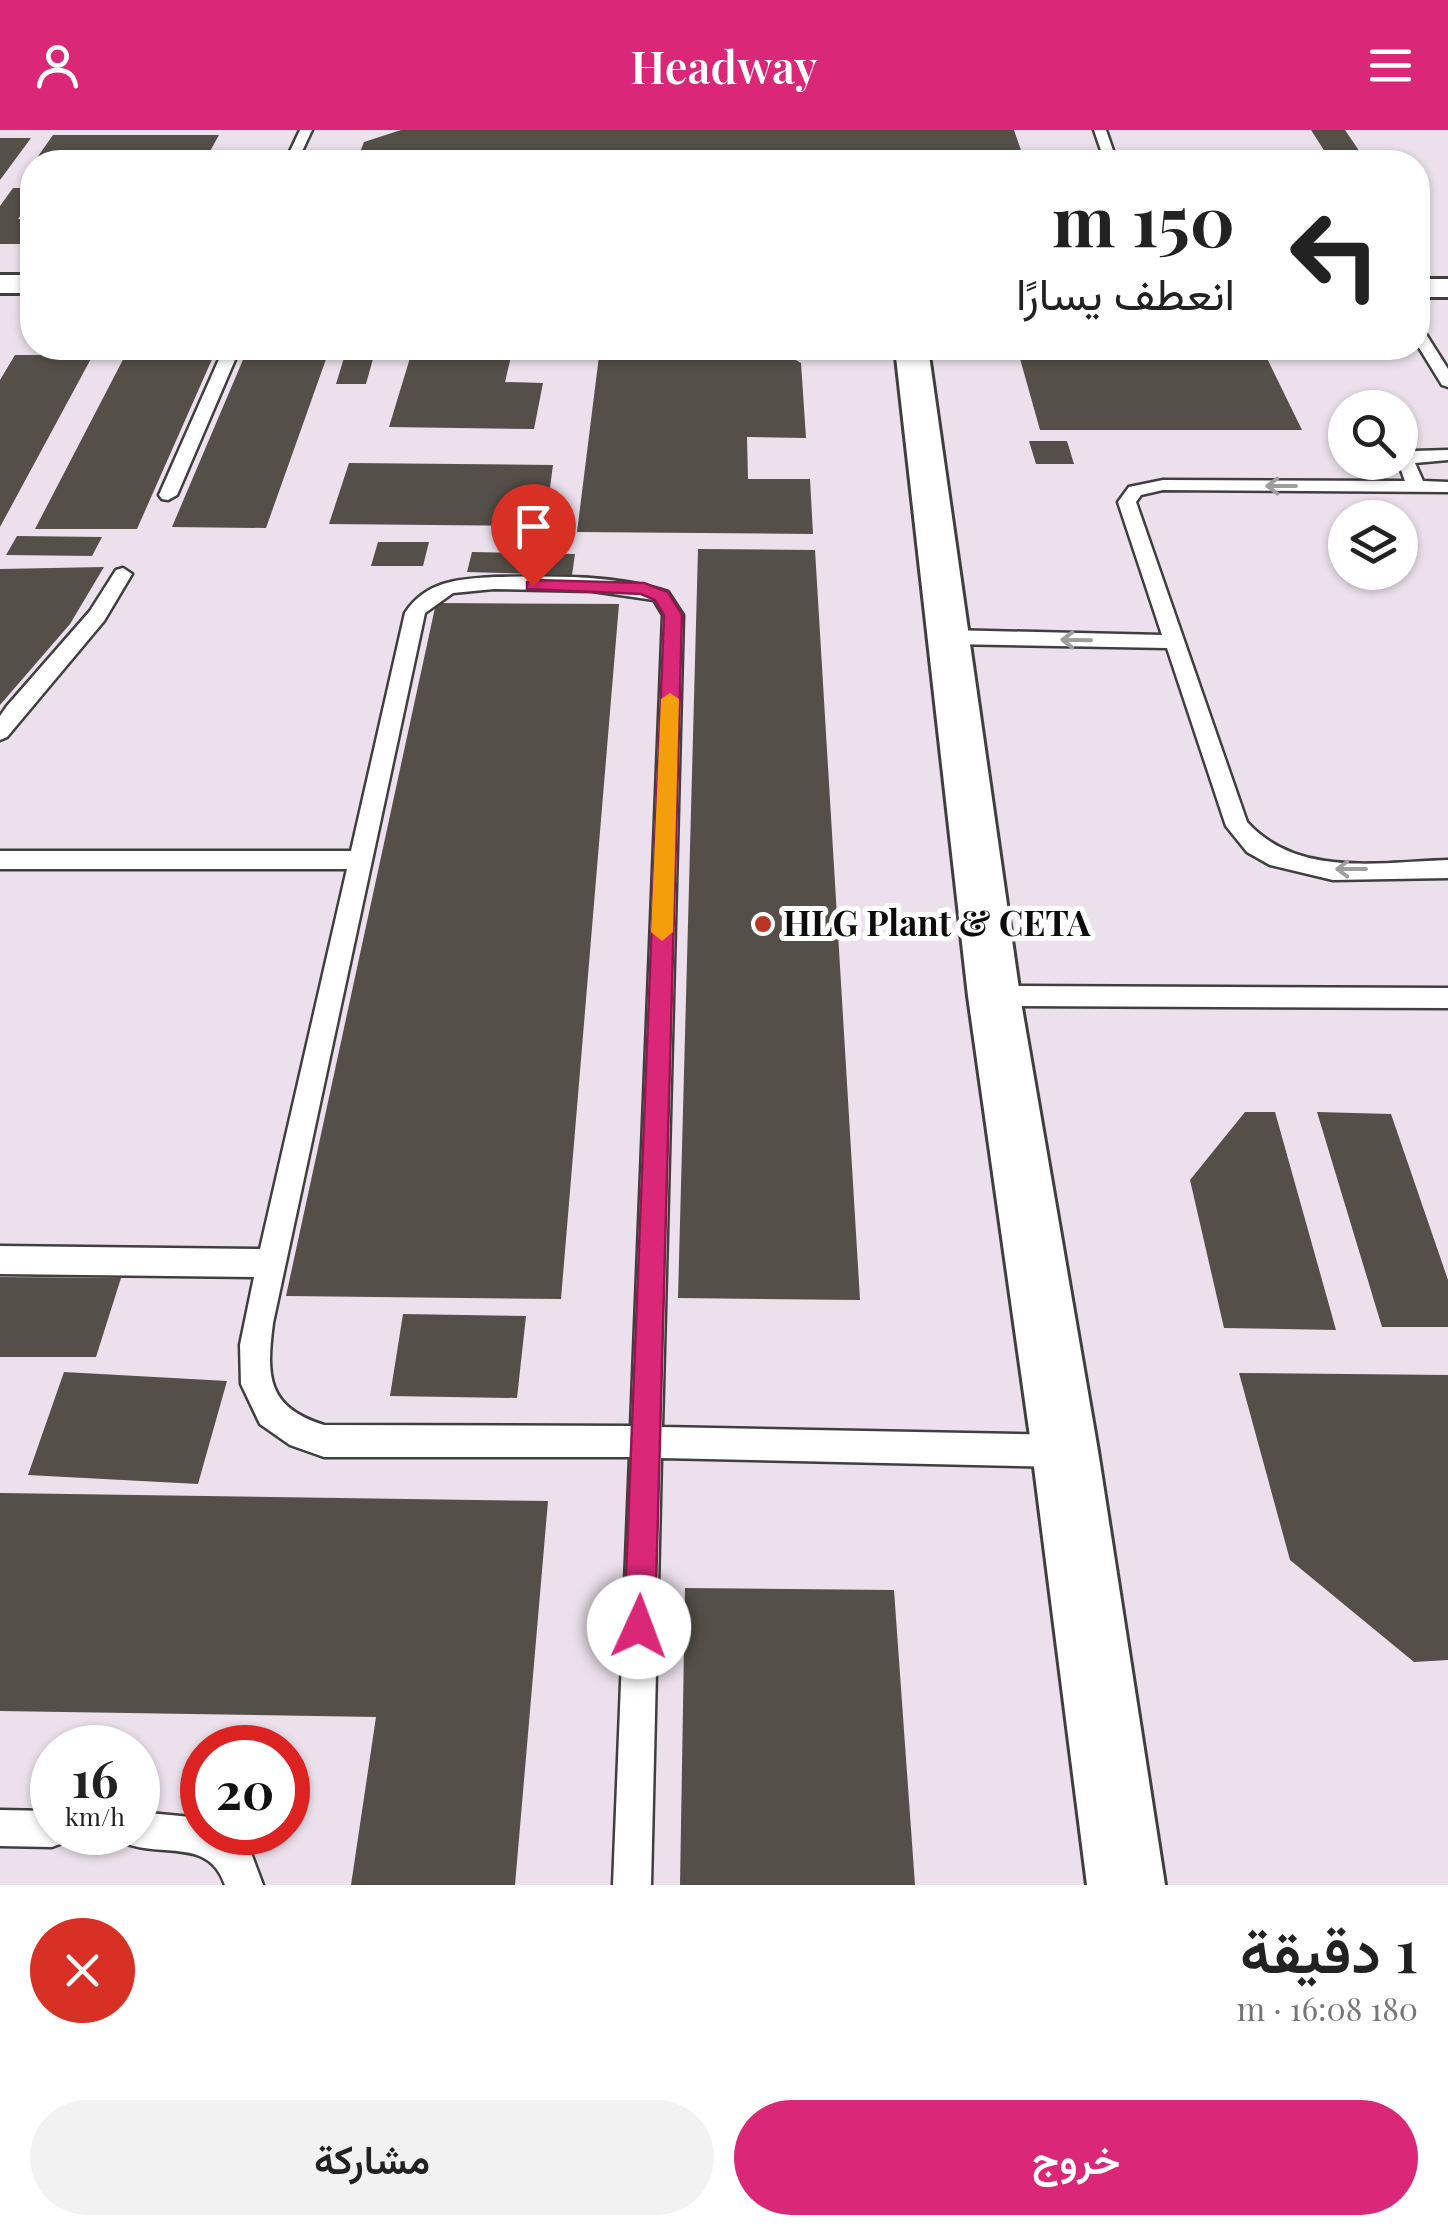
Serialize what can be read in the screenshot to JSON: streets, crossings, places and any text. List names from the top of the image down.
{
  "places": ["HLG Plant & CETA"],
  "page": {
    "header": "Headway",
    "turn": ["150 m", "انعطف يسارًا"],
    "speed": "16 km/h",
    "limit": "20",
    "heading": ["1 دقيقة", "180 m · 16:08"],
    "buttons": ["خروج", "مشاركة"]
  }
}
